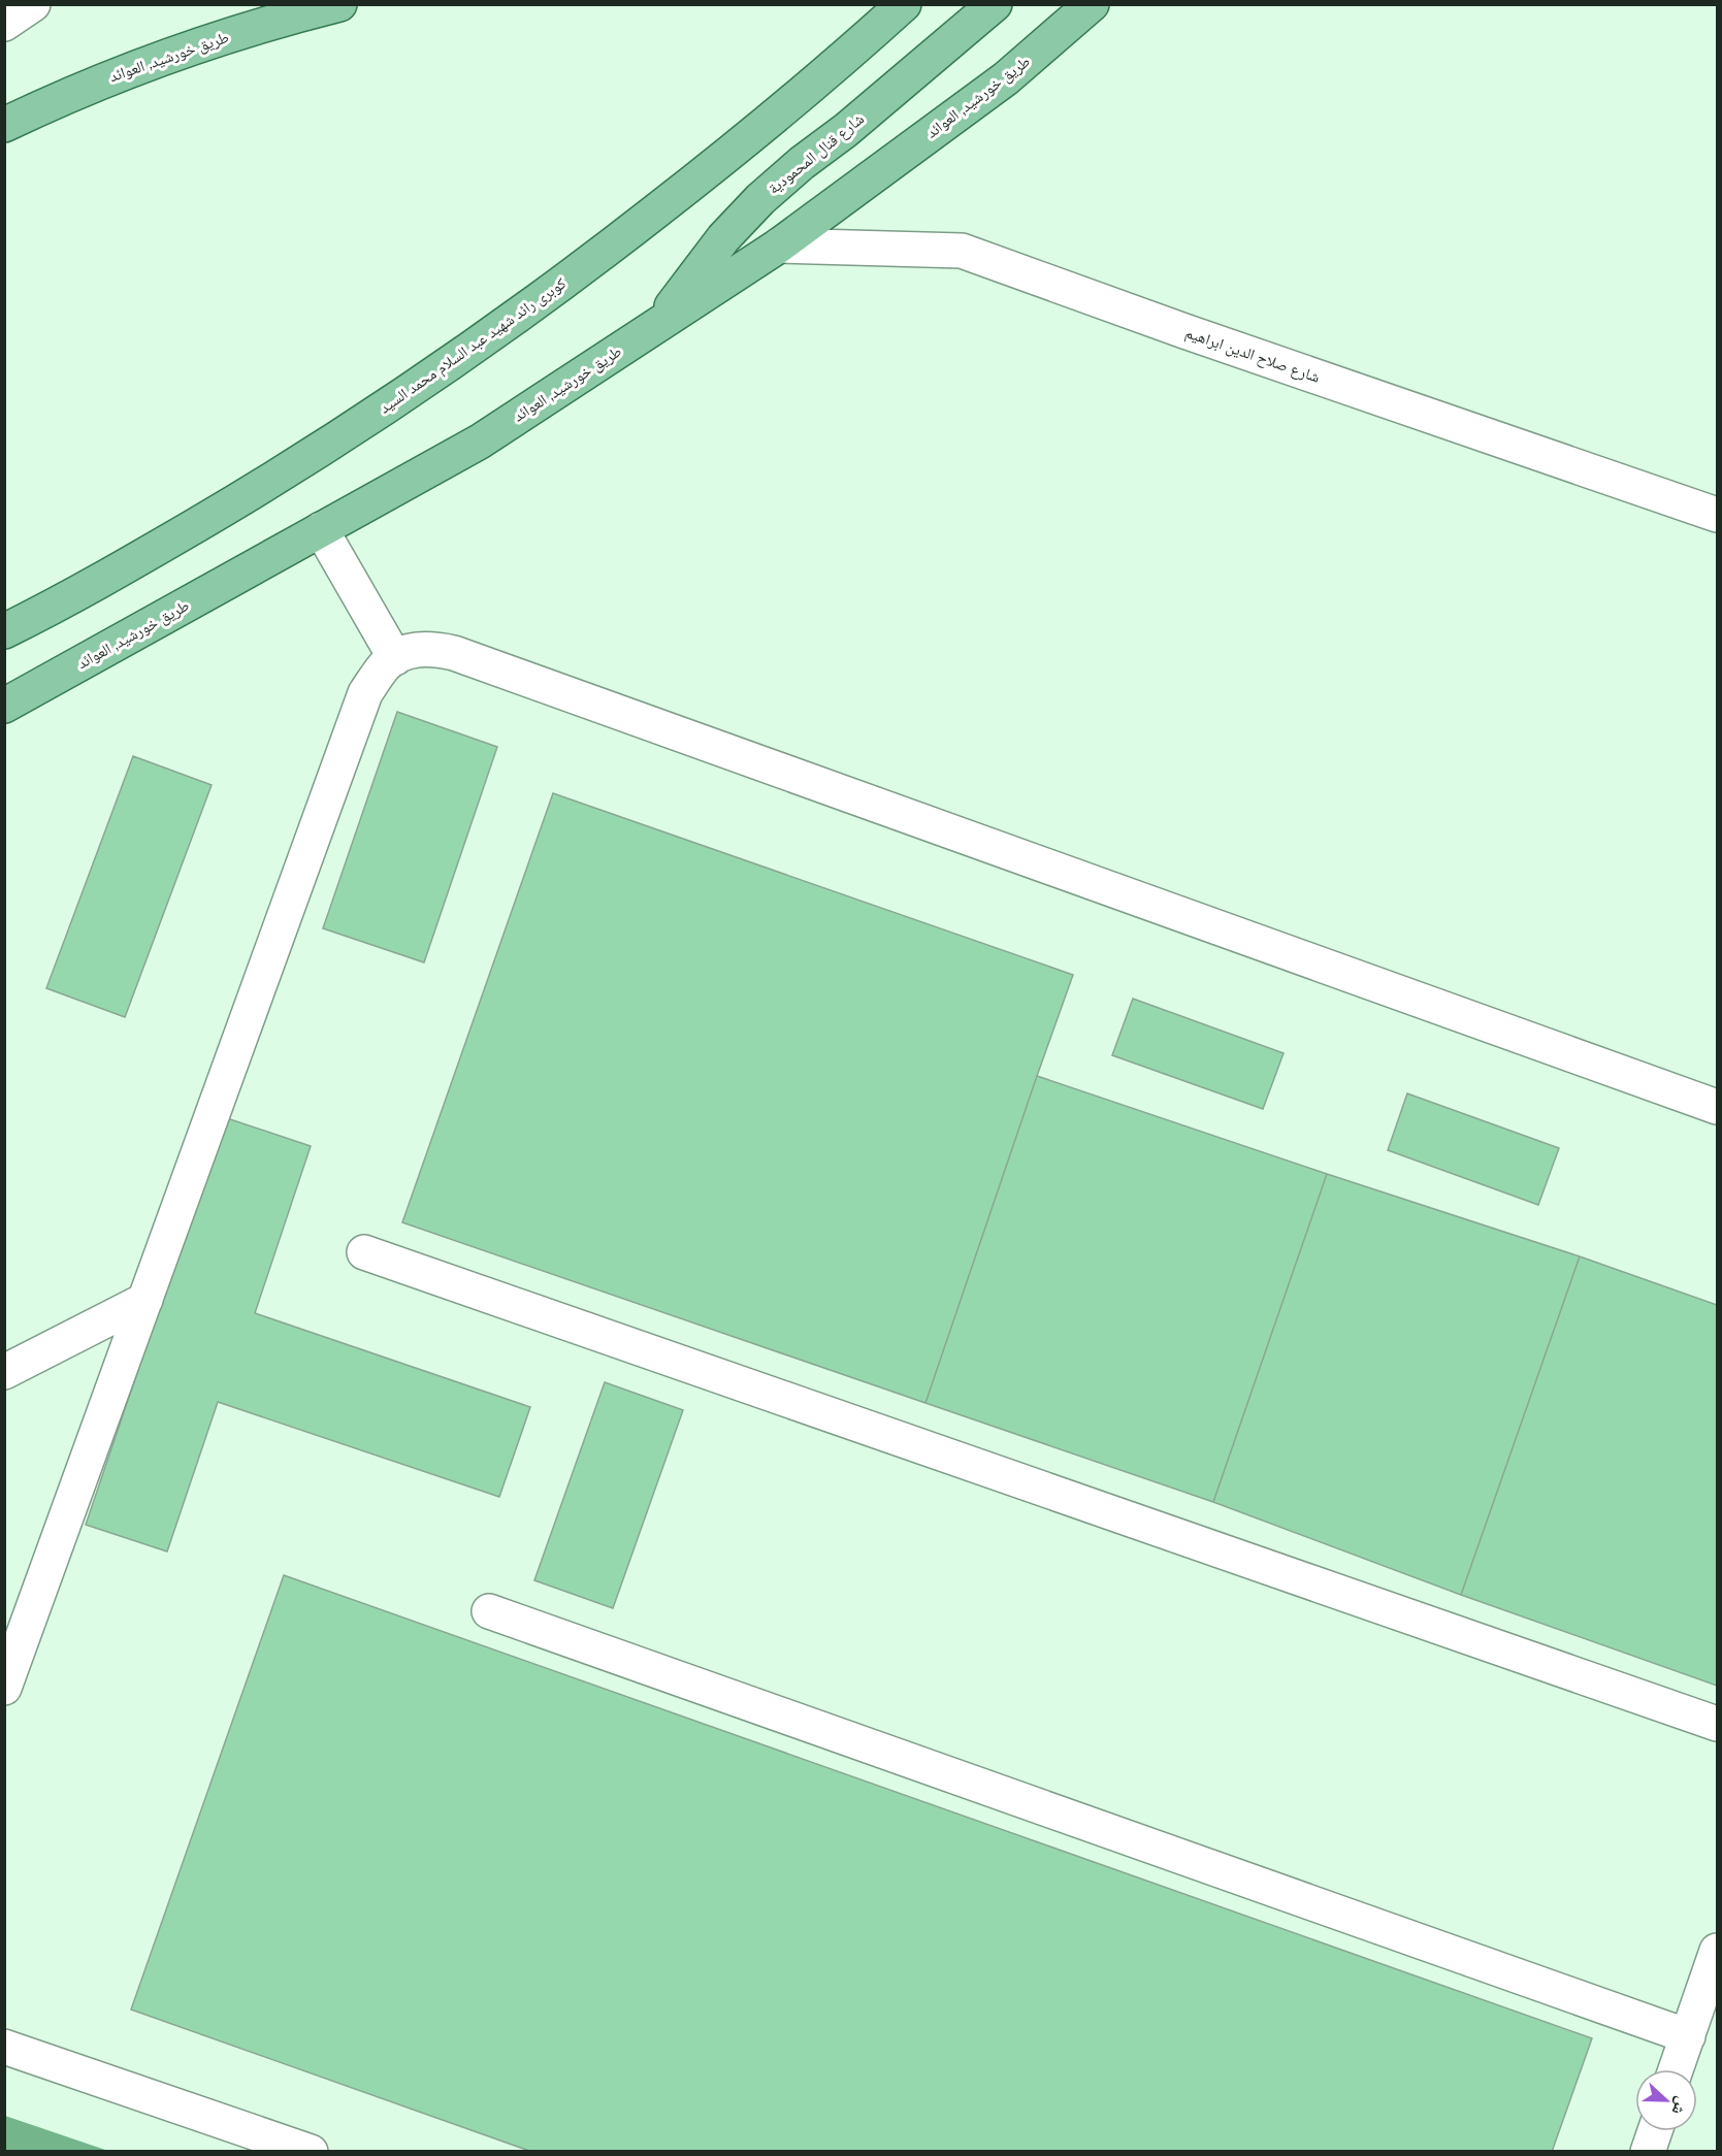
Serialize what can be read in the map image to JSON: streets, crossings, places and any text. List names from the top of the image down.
{
  "streets": {
    "main road": ["طريق خورشيد, العوائد", "شارع قنال المحمودية", "كوبرى رائد شهيد عبد السلام محمد السيد"],
    "street": ["شارع صلاح الدين ابراهيم"]
  },
  "crossings": [
    ["طريق خورشيد, العوائد", "شارع قنال المحمودية"],
    ["طريق خورشيد, العوائد", "شارع صلاح الدين ابراهيم"]
  ],
  "north": "right"
}
